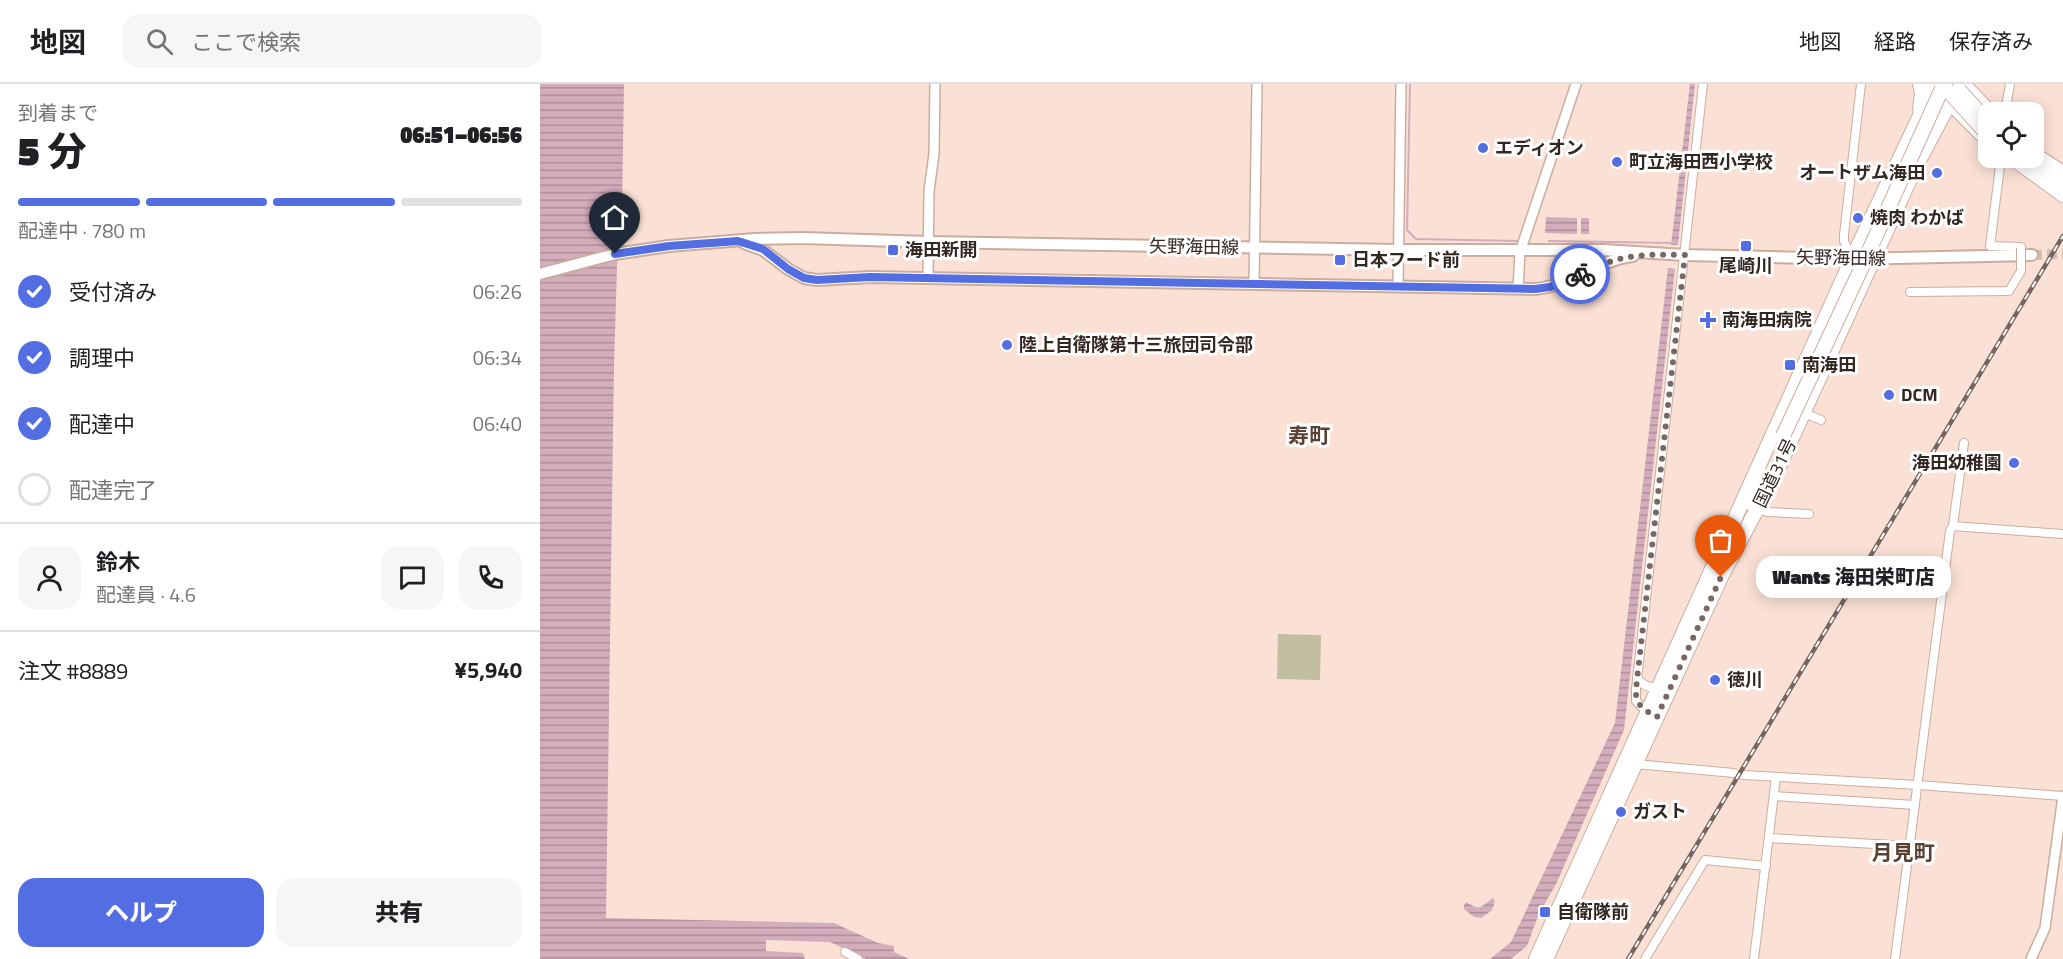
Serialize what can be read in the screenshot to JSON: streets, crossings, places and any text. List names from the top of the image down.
{
  "streets": {
    "highway": ["国道31号"],
    "main road": ["矢野海田線"]
  },
  "crossings": [
    ["矢野海田線", "国道31号"]
  ],
  "districts": ["寿町", "月見町"],
  "places": {
    "other": [
      "エディオン",
      "町立海田西小学校",
      "オートザム海田",
      "焼肉 わかば",
      "陸上自衛隊第十三旅団司令部",
      "DCM",
      "海田幼稚園",
      "Wants 海田栄町店",
      "徳川",
      "ガスト"
    ],
    "transit": [
      "尾崎川",
      "海田新開",
      "日本フード前",
      "南海田",
      "自衛隊前"
    ],
    "health": ["南海田病院"]
  },
  "page": {
    "header": "地図",
    "search": "ここで検索",
    "nav": ["地図", "経路", "保存済み"],
    "heading": ["5 分", "到着まで", "06:51–06:56"],
    "panel": [
      "鈴木",
      "配達員 · 4.6",
      "注文 #8889",
      "¥5,940"
    ],
    "bar": "配達中 · 780 m",
    "list": [
      ["受付済み", "06:26"],
      ["調理中", "06:34"],
      ["配達中", "06:40"],
      "配達完了"
    ],
    "bubble": "Wants 海田栄町店",
    "buttons": ["ヘルプ", "共有"]
  }
}
